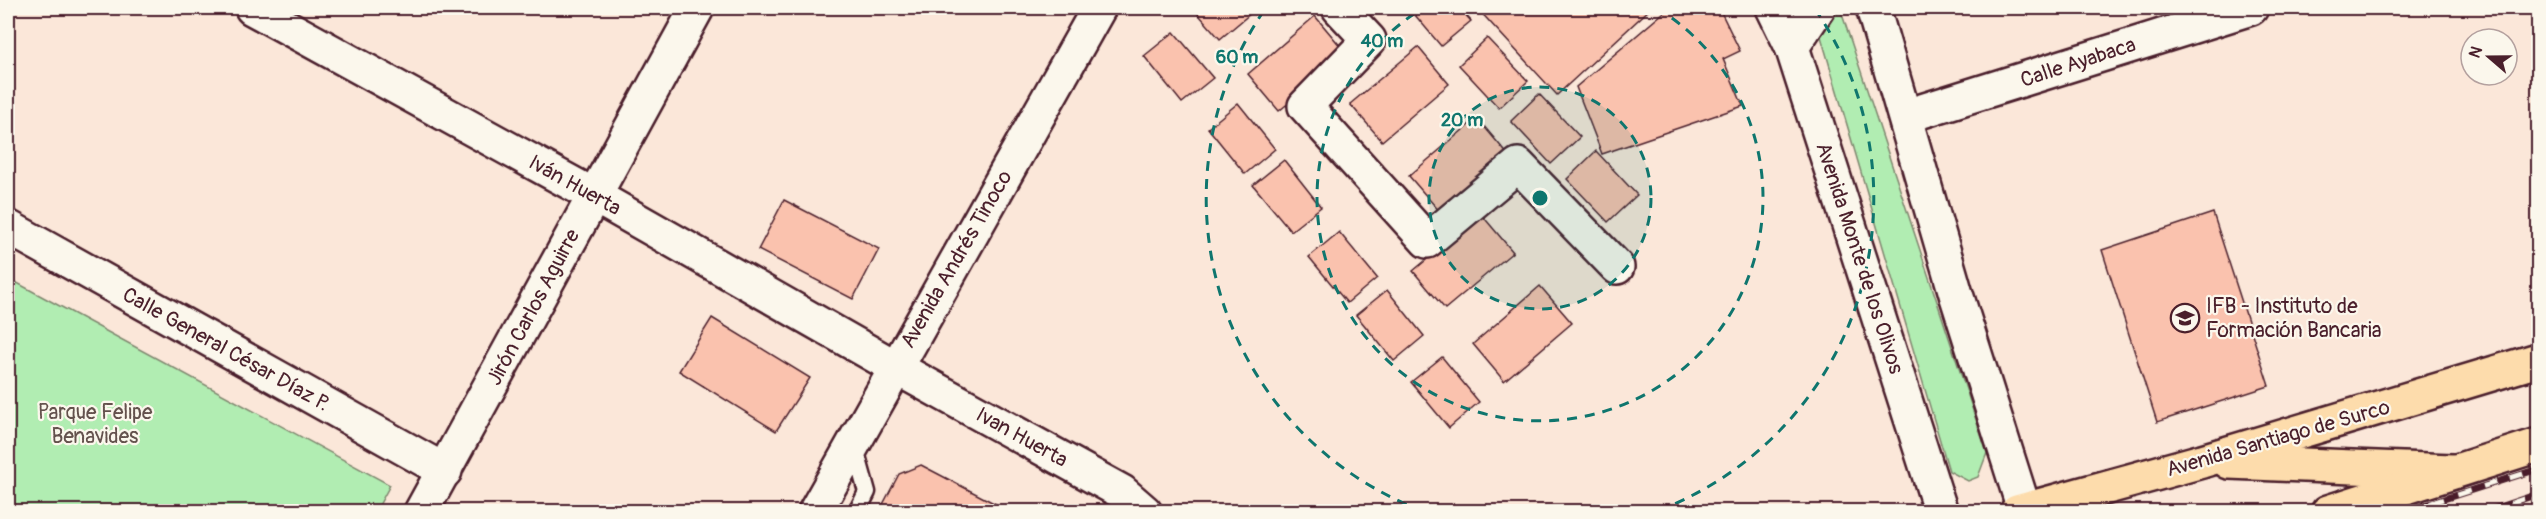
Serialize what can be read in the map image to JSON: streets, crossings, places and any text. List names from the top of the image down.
{
  "streets": {
    "main road": ["Avenida Santiago de Surco"],
    "street": [
      "Calle Ayabaca",
      "Iván Huerta",
      "Avenida Monte de los Olivos",
      "Avenida Andrés Tinoco",
      "Jirón Carlos Aguirre",
      "Calle General César Díaz P.",
      "Ivan Huerta"
    ]
  },
  "crossings": [
    ["Iván Huerta", "Avenida Andrés Tinoco"],
    ["Iván Huerta", "Jirón Carlos Aguirre"],
    ["Iván Huerta", "Ivan Huerta"],
    ["Avenida Andrés Tinoco", "Ivan Huerta"],
    ["Jirón Carlos Aguirre", "Calle General César Díaz P."]
  ],
  "parks": ["Parque Felipe Benavides"],
  "places": {
    "school or university": ["IFB - Instituto de Formación Bancaria"]
  },
  "north": "left",
  "rings": ["40 m", "60 m", "20 m"]
}
